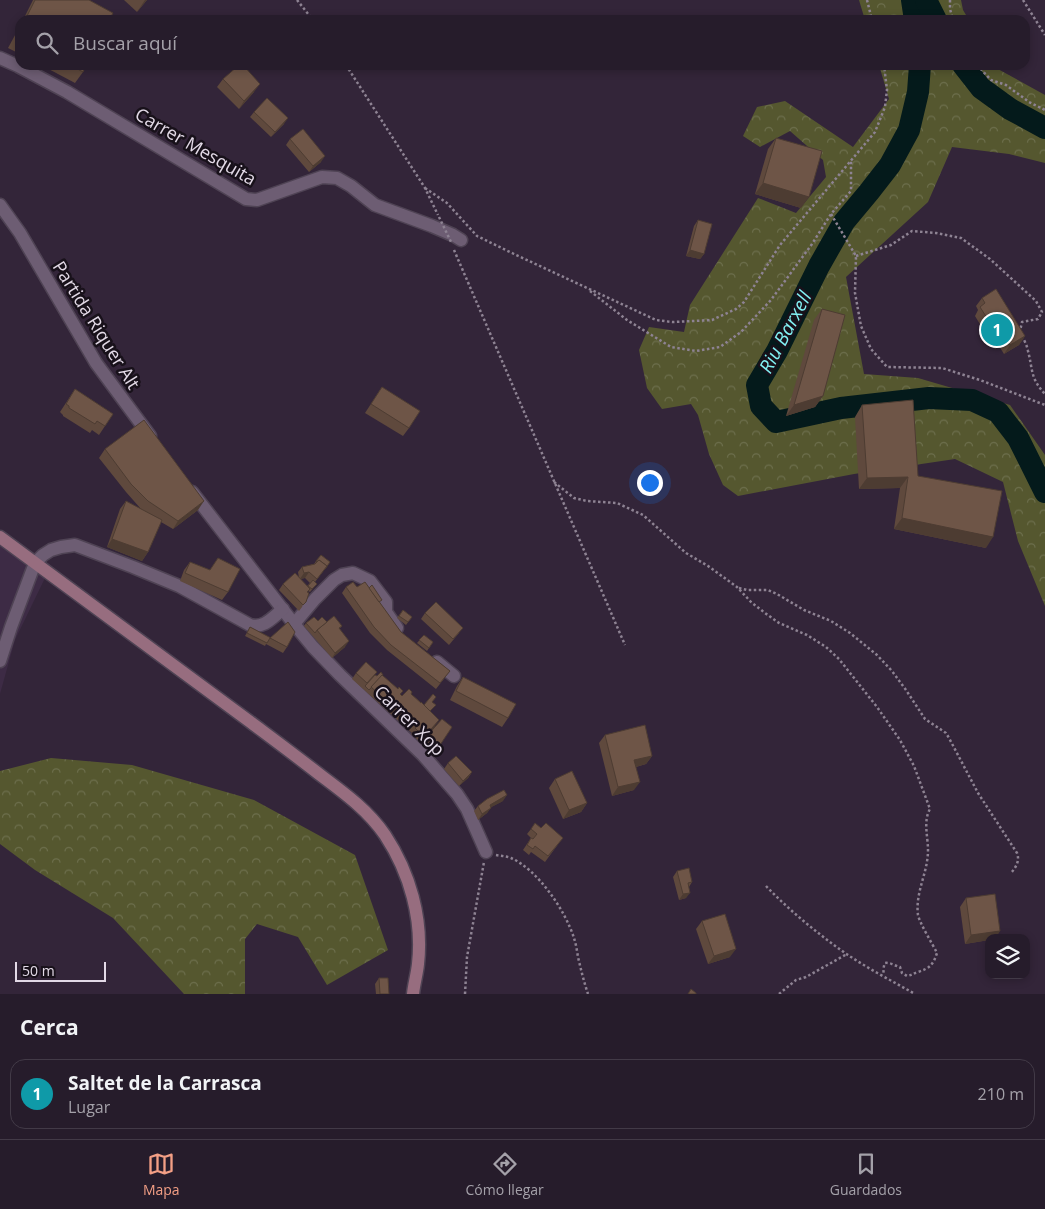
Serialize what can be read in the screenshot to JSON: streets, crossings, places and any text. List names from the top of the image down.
{
  "streets": {
    "street": ["Carrer Mesquita", "Partida Riquer Alt", "Carrer Xop"]
  },
  "water": ["Riu Barxell"],
  "scale_bar": "50 m",
  "page": {
    "search": "Buscar aquí",
    "pins": "1",
    "scale": "50 m",
    "heading": "Cerca",
    "list": [
      {
        "mark": "1",
        "name": "Saltet de la Carrasca",
        "note": "Lugar",
        "value": "210 m"
      }
    ],
    "nav": ["Mapa", "Cómo llegar", "Guardados"]
  }
}
